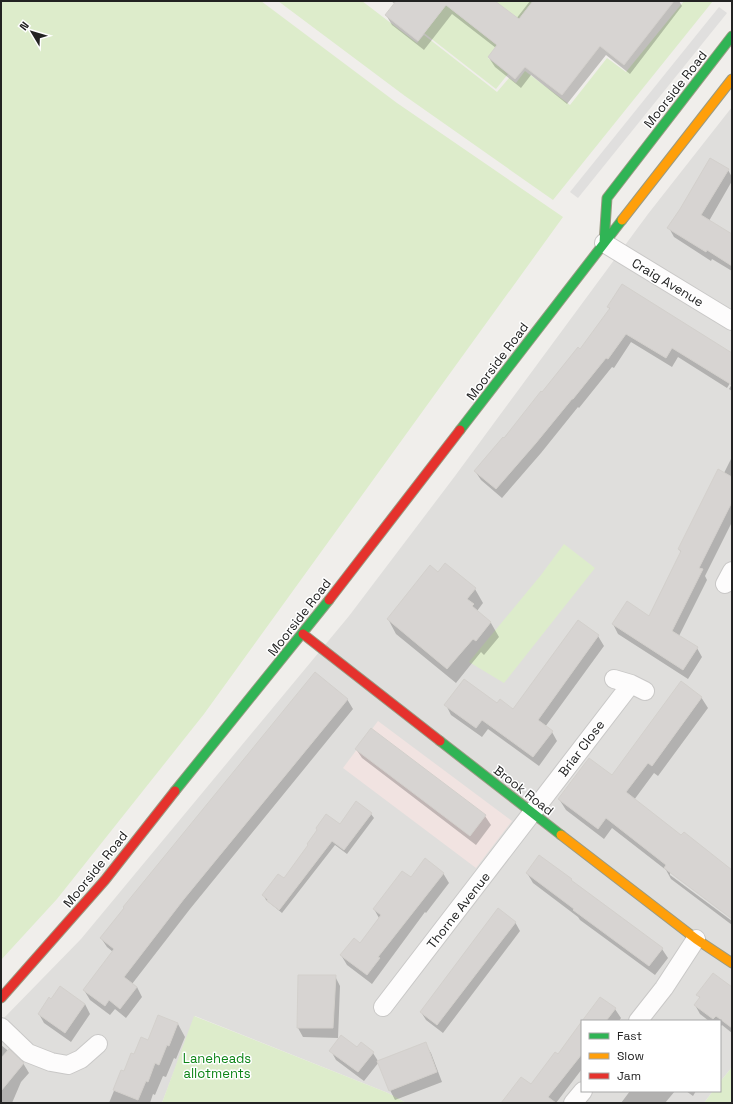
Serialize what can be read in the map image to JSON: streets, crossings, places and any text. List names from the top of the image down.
{
  "streets": {
    "street": [
      "Moorside Road",
      "Craig Avenue",
      "Briar Close",
      "Brook Road",
      "Thorne Avenue"
    ]
  },
  "crossings": [
    ["Moorside Road", "Craig Avenue"],
    ["Moorside Road", "Brook Road"],
    ["Briar Close", "Brook Road"],
    ["Briar Close", "Thorne Avenue"],
    ["Brook Road", "Thorne Avenue"]
  ],
  "parks": ["Laneheads allotments"],
  "legend": ["Fast", "Slow", "Jam"],
  "north": "top left"
}
